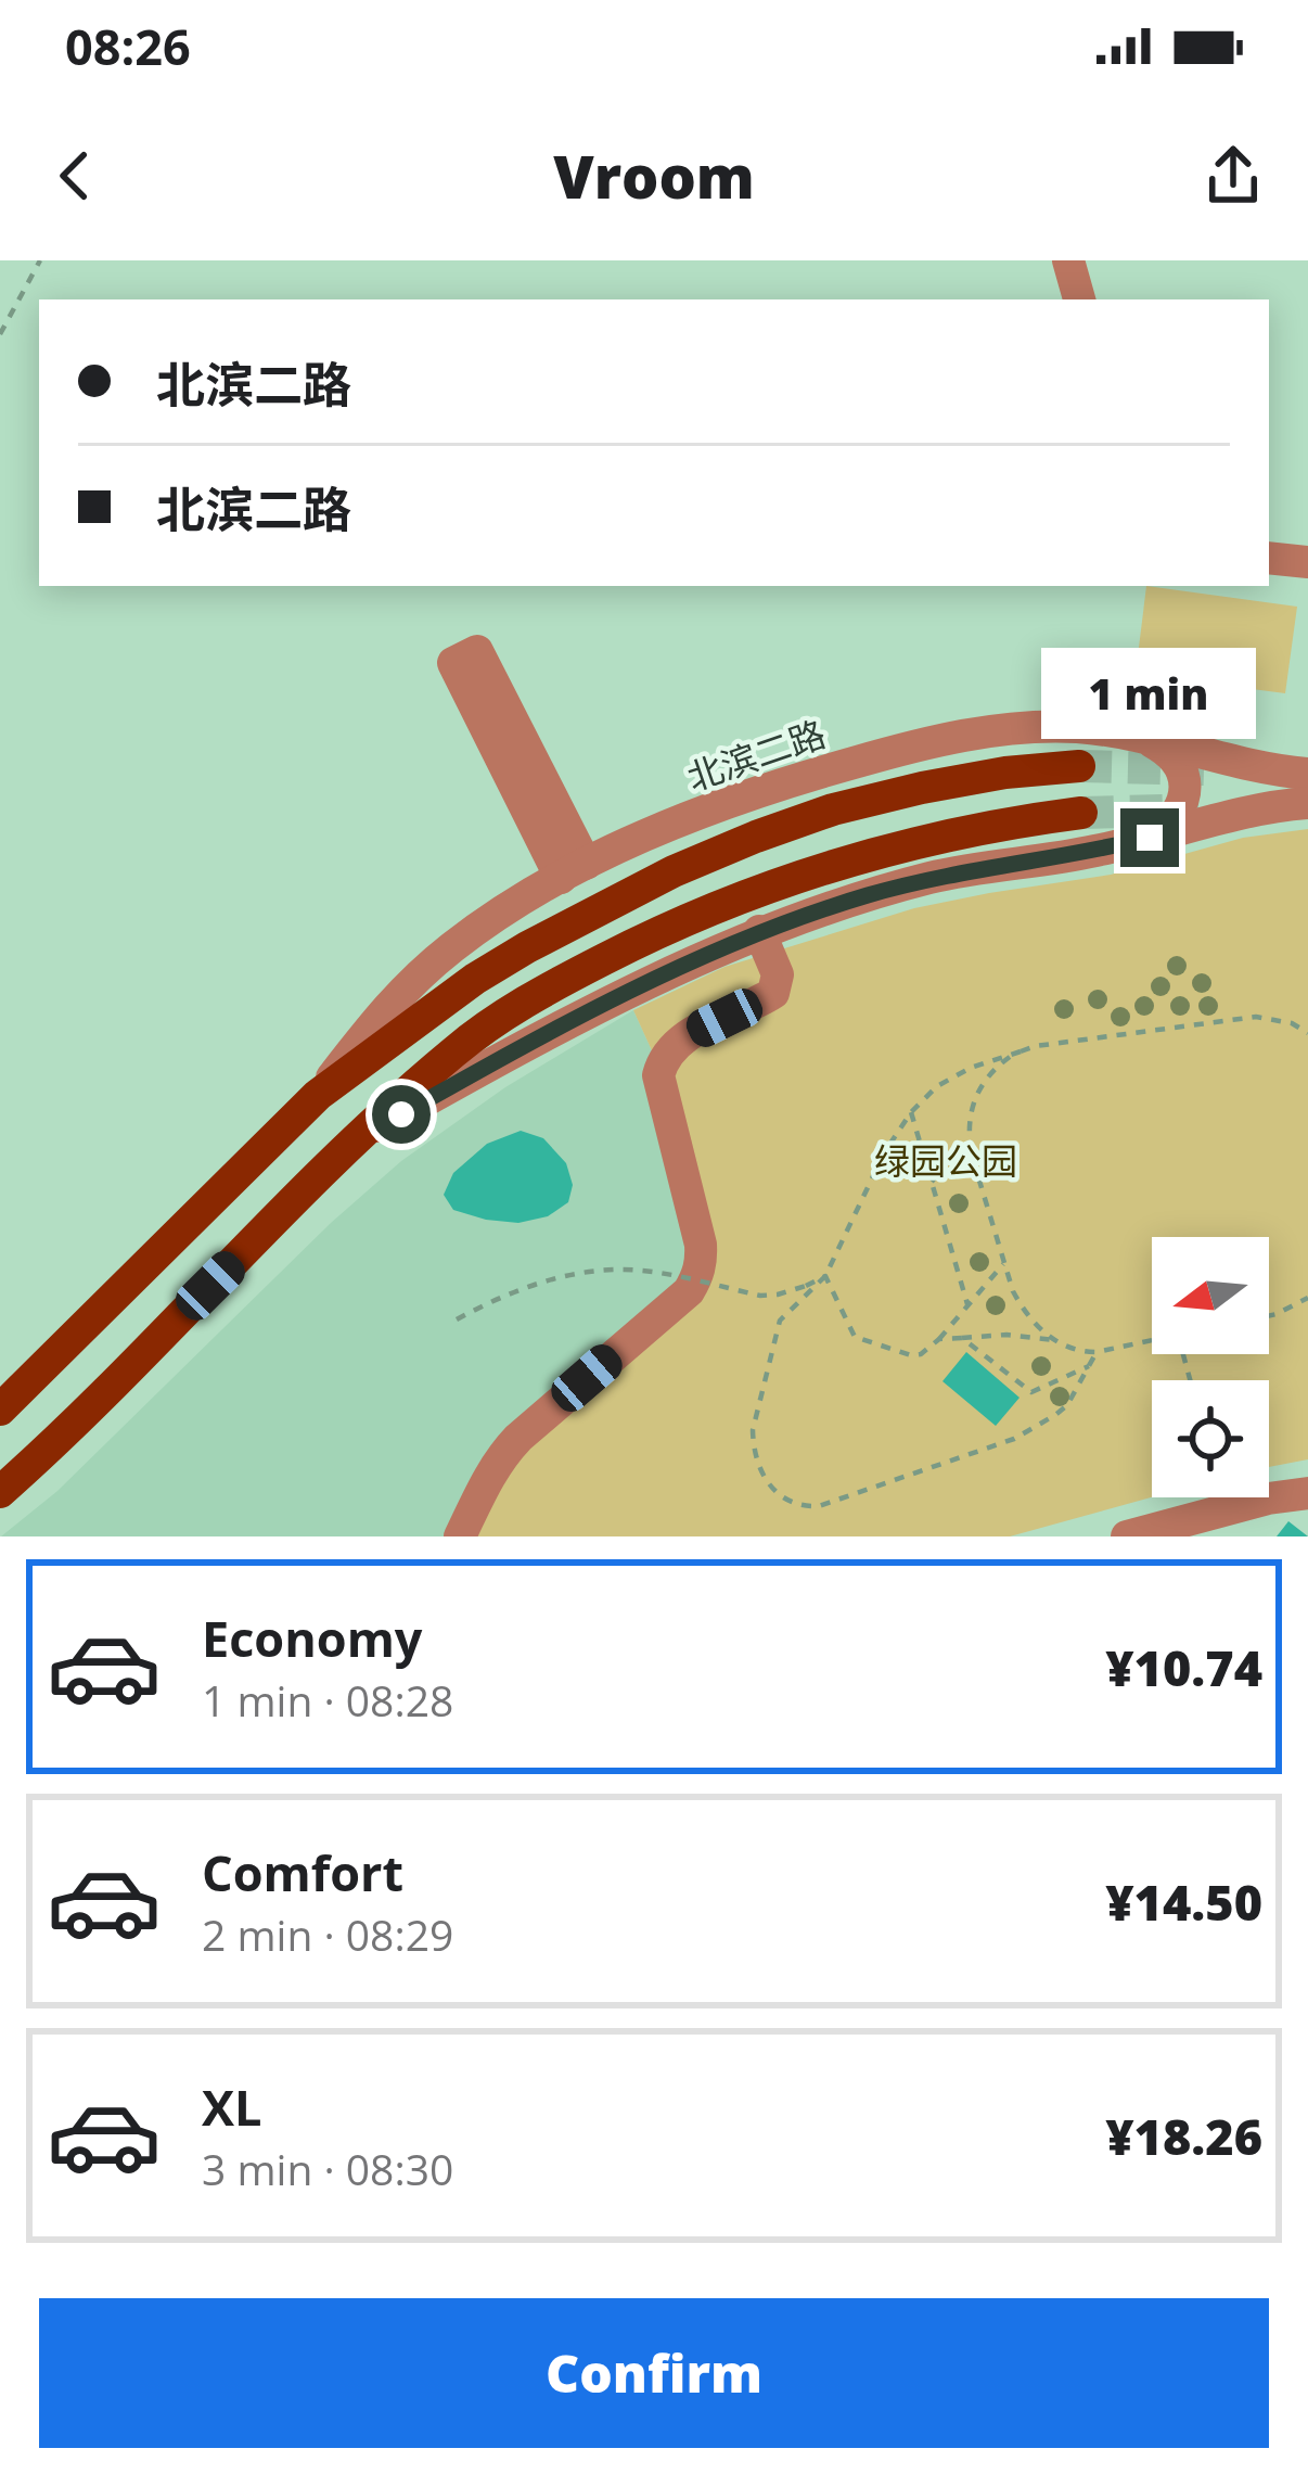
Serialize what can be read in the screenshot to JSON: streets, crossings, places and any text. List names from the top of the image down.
{
  "streets": {
    "main road": ["北滨二路"]
  },
  "parks": ["绿园公园"],
  "north": "left",
  "page": {
    "status": "08:26",
    "header": "Vroom",
    "banner": ["北滨二路", "北滨二路"],
    "bubble": "1 min",
    "list": [
      {
        "name": "Economy",
        "note": "1 min · 08:28",
        "value": "¥10.74"
      },
      {
        "name": "Comfort",
        "note": "2 min · 08:29",
        "value": "¥14.50"
      },
      {
        "name": "XL",
        "note": "3 min · 08:30",
        "value": "¥18.26"
      }
    ],
    "buttons": "Confirm"
  }
}
